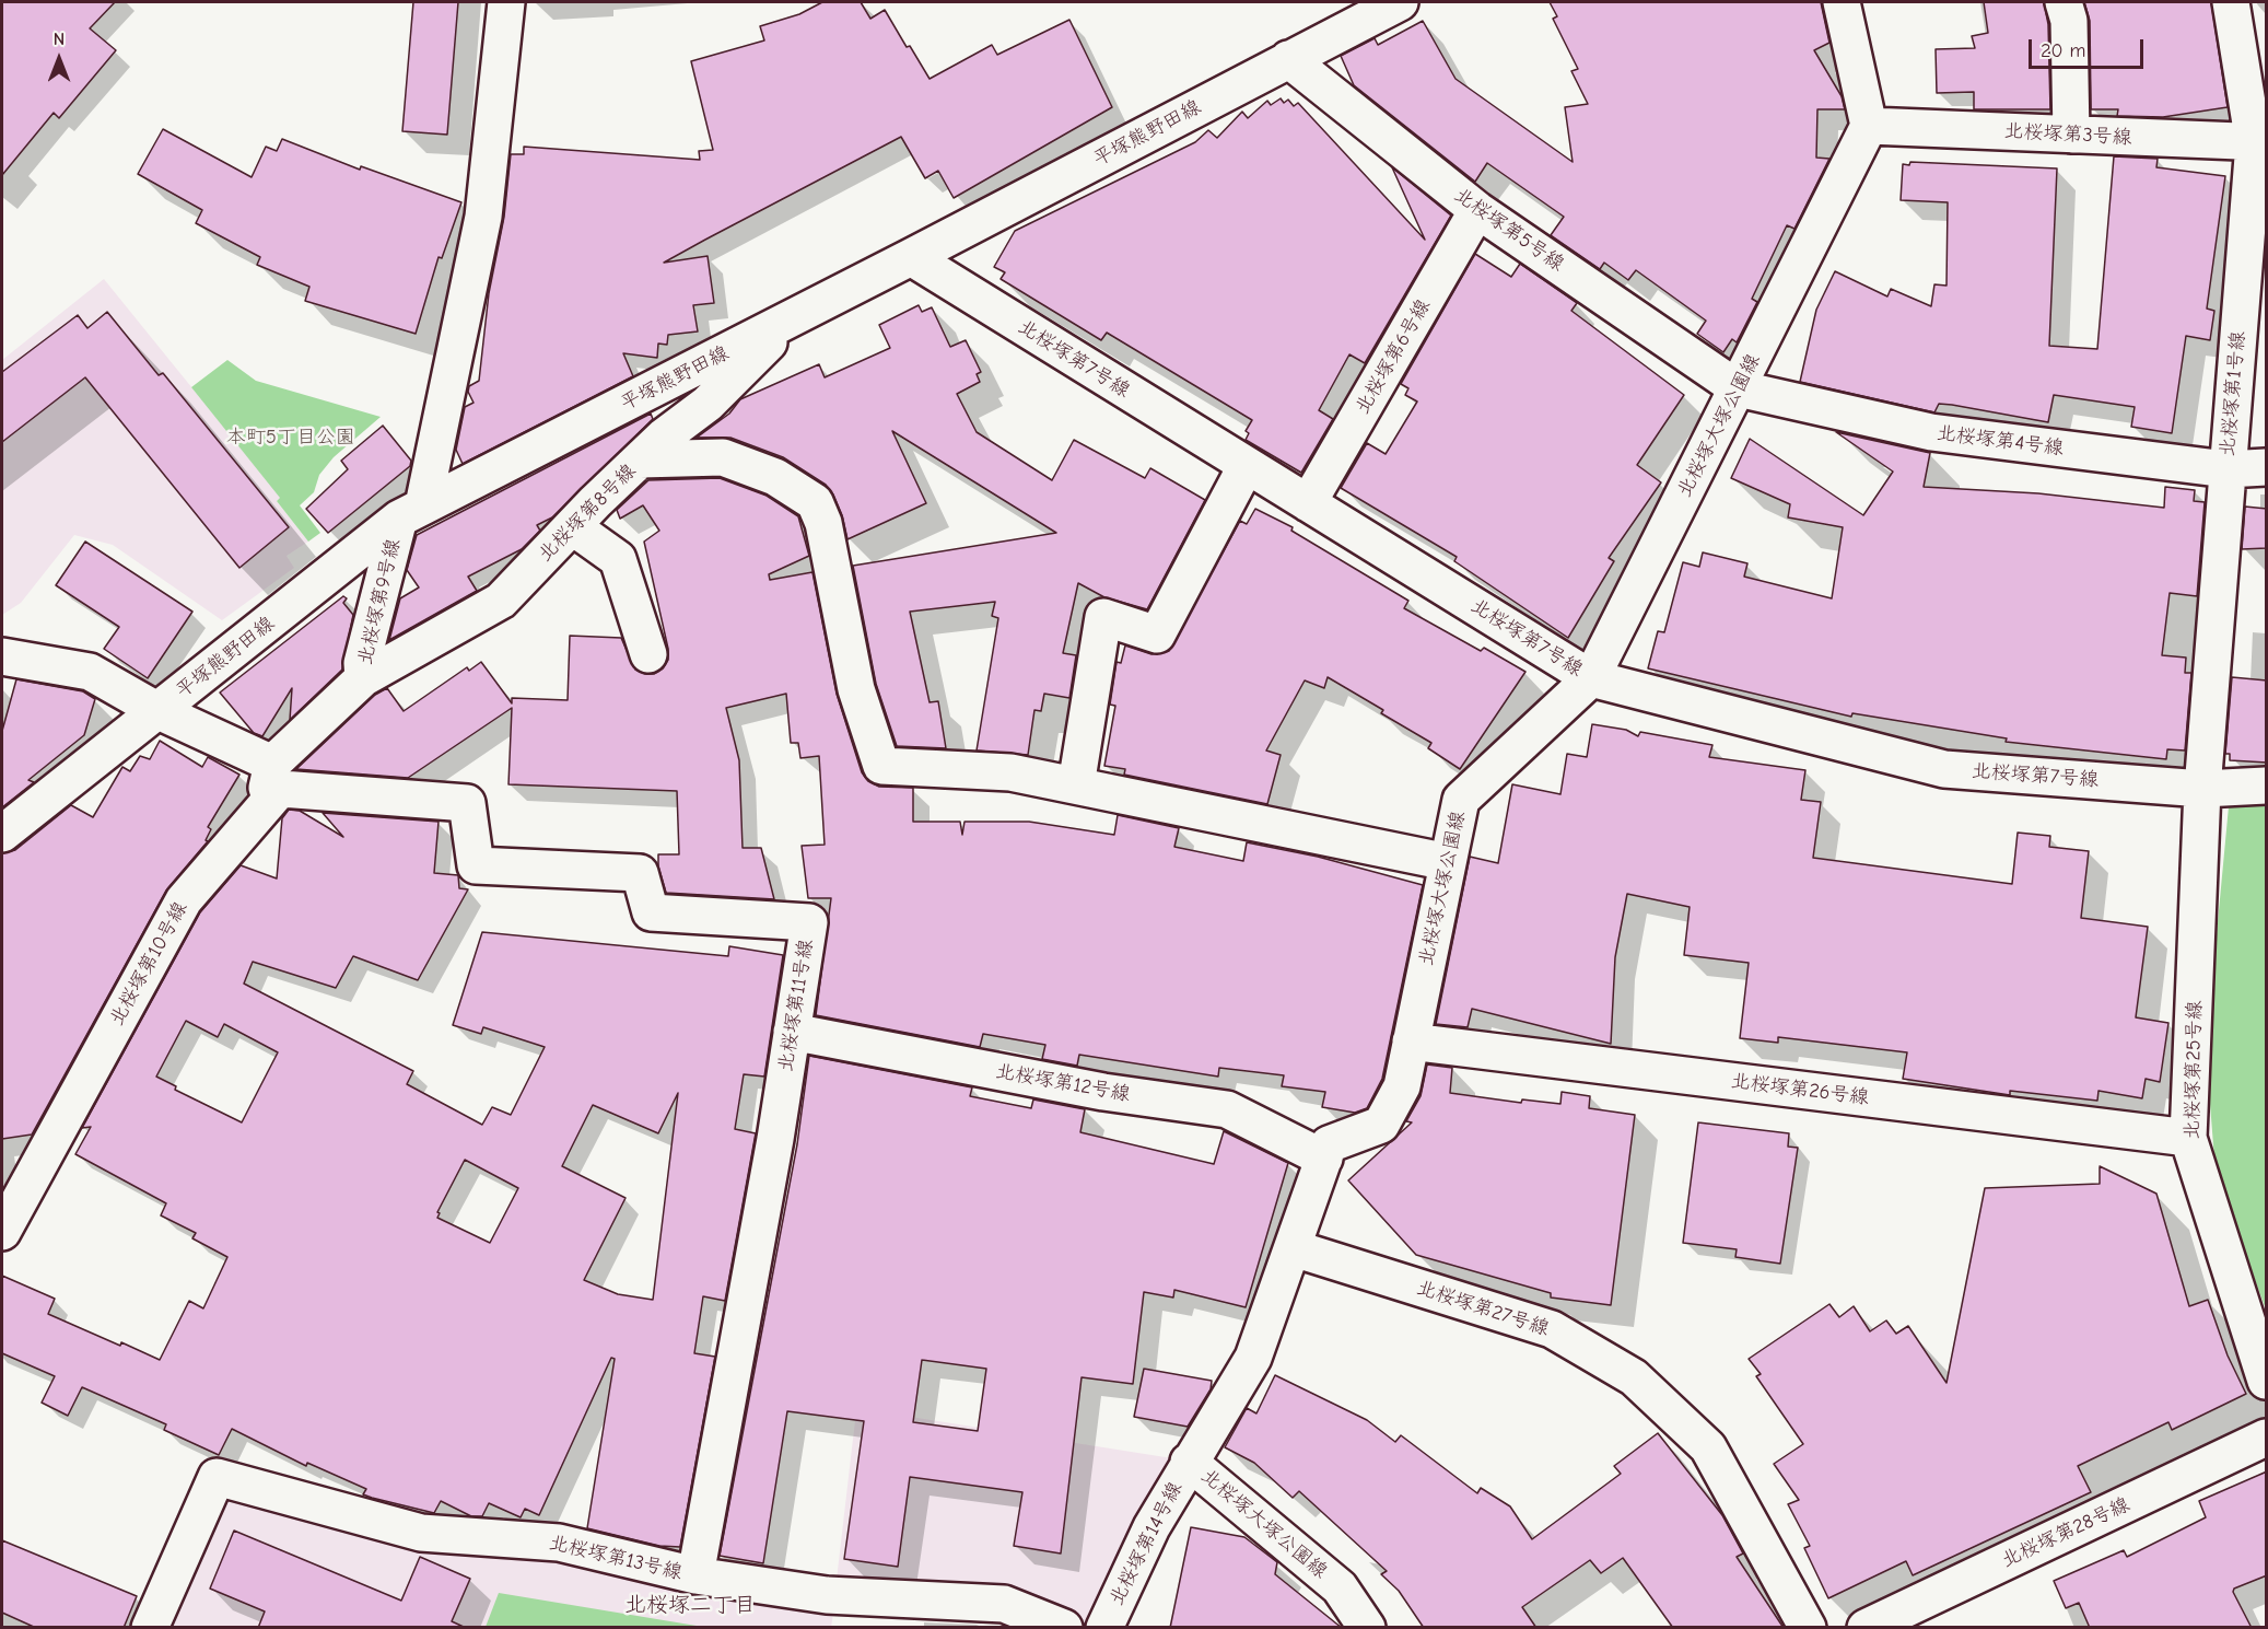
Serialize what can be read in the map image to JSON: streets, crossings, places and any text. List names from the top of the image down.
{
  "streets": {
    "street": [
      "平塚熊野田線",
      "北桜塚第3号線",
      "北桜塚第5号線",
      "北桜塚第6号線",
      "北桜塚第7号線",
      "北桜塚第1号線",
      "北桜塚大塚公園線",
      "北桜塚第4号線",
      "北桜塚第8号線",
      "北桜塚第9号線",
      "北桜塚第10号線",
      "北桜塚第11号線",
      "北桜塚第25号線",
      "北桜塚第12号線",
      "北桜塚第26号線",
      "北桜塚第27号線",
      "北桜塚第28号線",
      "北桜塚第14号線",
      "北桜塚第13号線"
    ]
  },
  "crossings": [
    ["平塚熊野田線", "北桜塚第5号線"],
    ["平塚熊野田線", "北桜塚第7号線"],
    ["平塚熊野田線", "北桜塚第8号線"],
    ["平塚熊野田線", "北桜塚第9号線"],
    ["北桜塚第3号線", "北桜塚第1号線"],
    ["北桜塚第3号線", "北桜塚大塚公園線"],
    ["北桜塚第5号線", "北桜塚第6号線"],
    ["北桜塚第5号線", "北桜塚大塚公園線"],
    ["北桜塚第5号線", "北桜塚第4号線"],
    ["北桜塚第6号線", "北桜塚第7号線"],
    ["北桜塚第7号線", "北桜塚第1号線"],
    ["北桜塚第7号線", "北桜塚大塚公園線"],
    ["北桜塚第7号線", "北桜塚第25号線"],
    ["北桜塚第1号線", "北桜塚第4号線"],
    ["北桜塚第1号線", "北桜塚第25号線"],
    ["北桜塚大塚公園線", "北桜塚第4号線"],
    ["北桜塚大塚公園線", "北桜塚第12号線"],
    ["北桜塚大塚公園線", "北桜塚第26号線"],
    ["北桜塚大塚公園線", "北桜塚第27号線"],
    ["北桜塚大塚公園線", "北桜塚第14号線"],
    ["北桜塚第8号線", "北桜塚第9号線"],
    ["北桜塚第9号線", "北桜塚第10号線"],
    ["北桜塚第9号線", "北桜塚第11号線"],
    ["北桜塚第10号線", "北桜塚第11号線"],
    ["北桜塚第11号線", "北桜塚第12号線"],
    ["北桜塚第11号線", "北桜塚第13号線"],
    ["北桜塚第25号線", "北桜塚第26号線"]
  ],
  "districts": ["北桜塚二丁目"],
  "parks": ["本町5丁目公園"],
  "scale_bar": "20 m",
  "north": "top"
}
